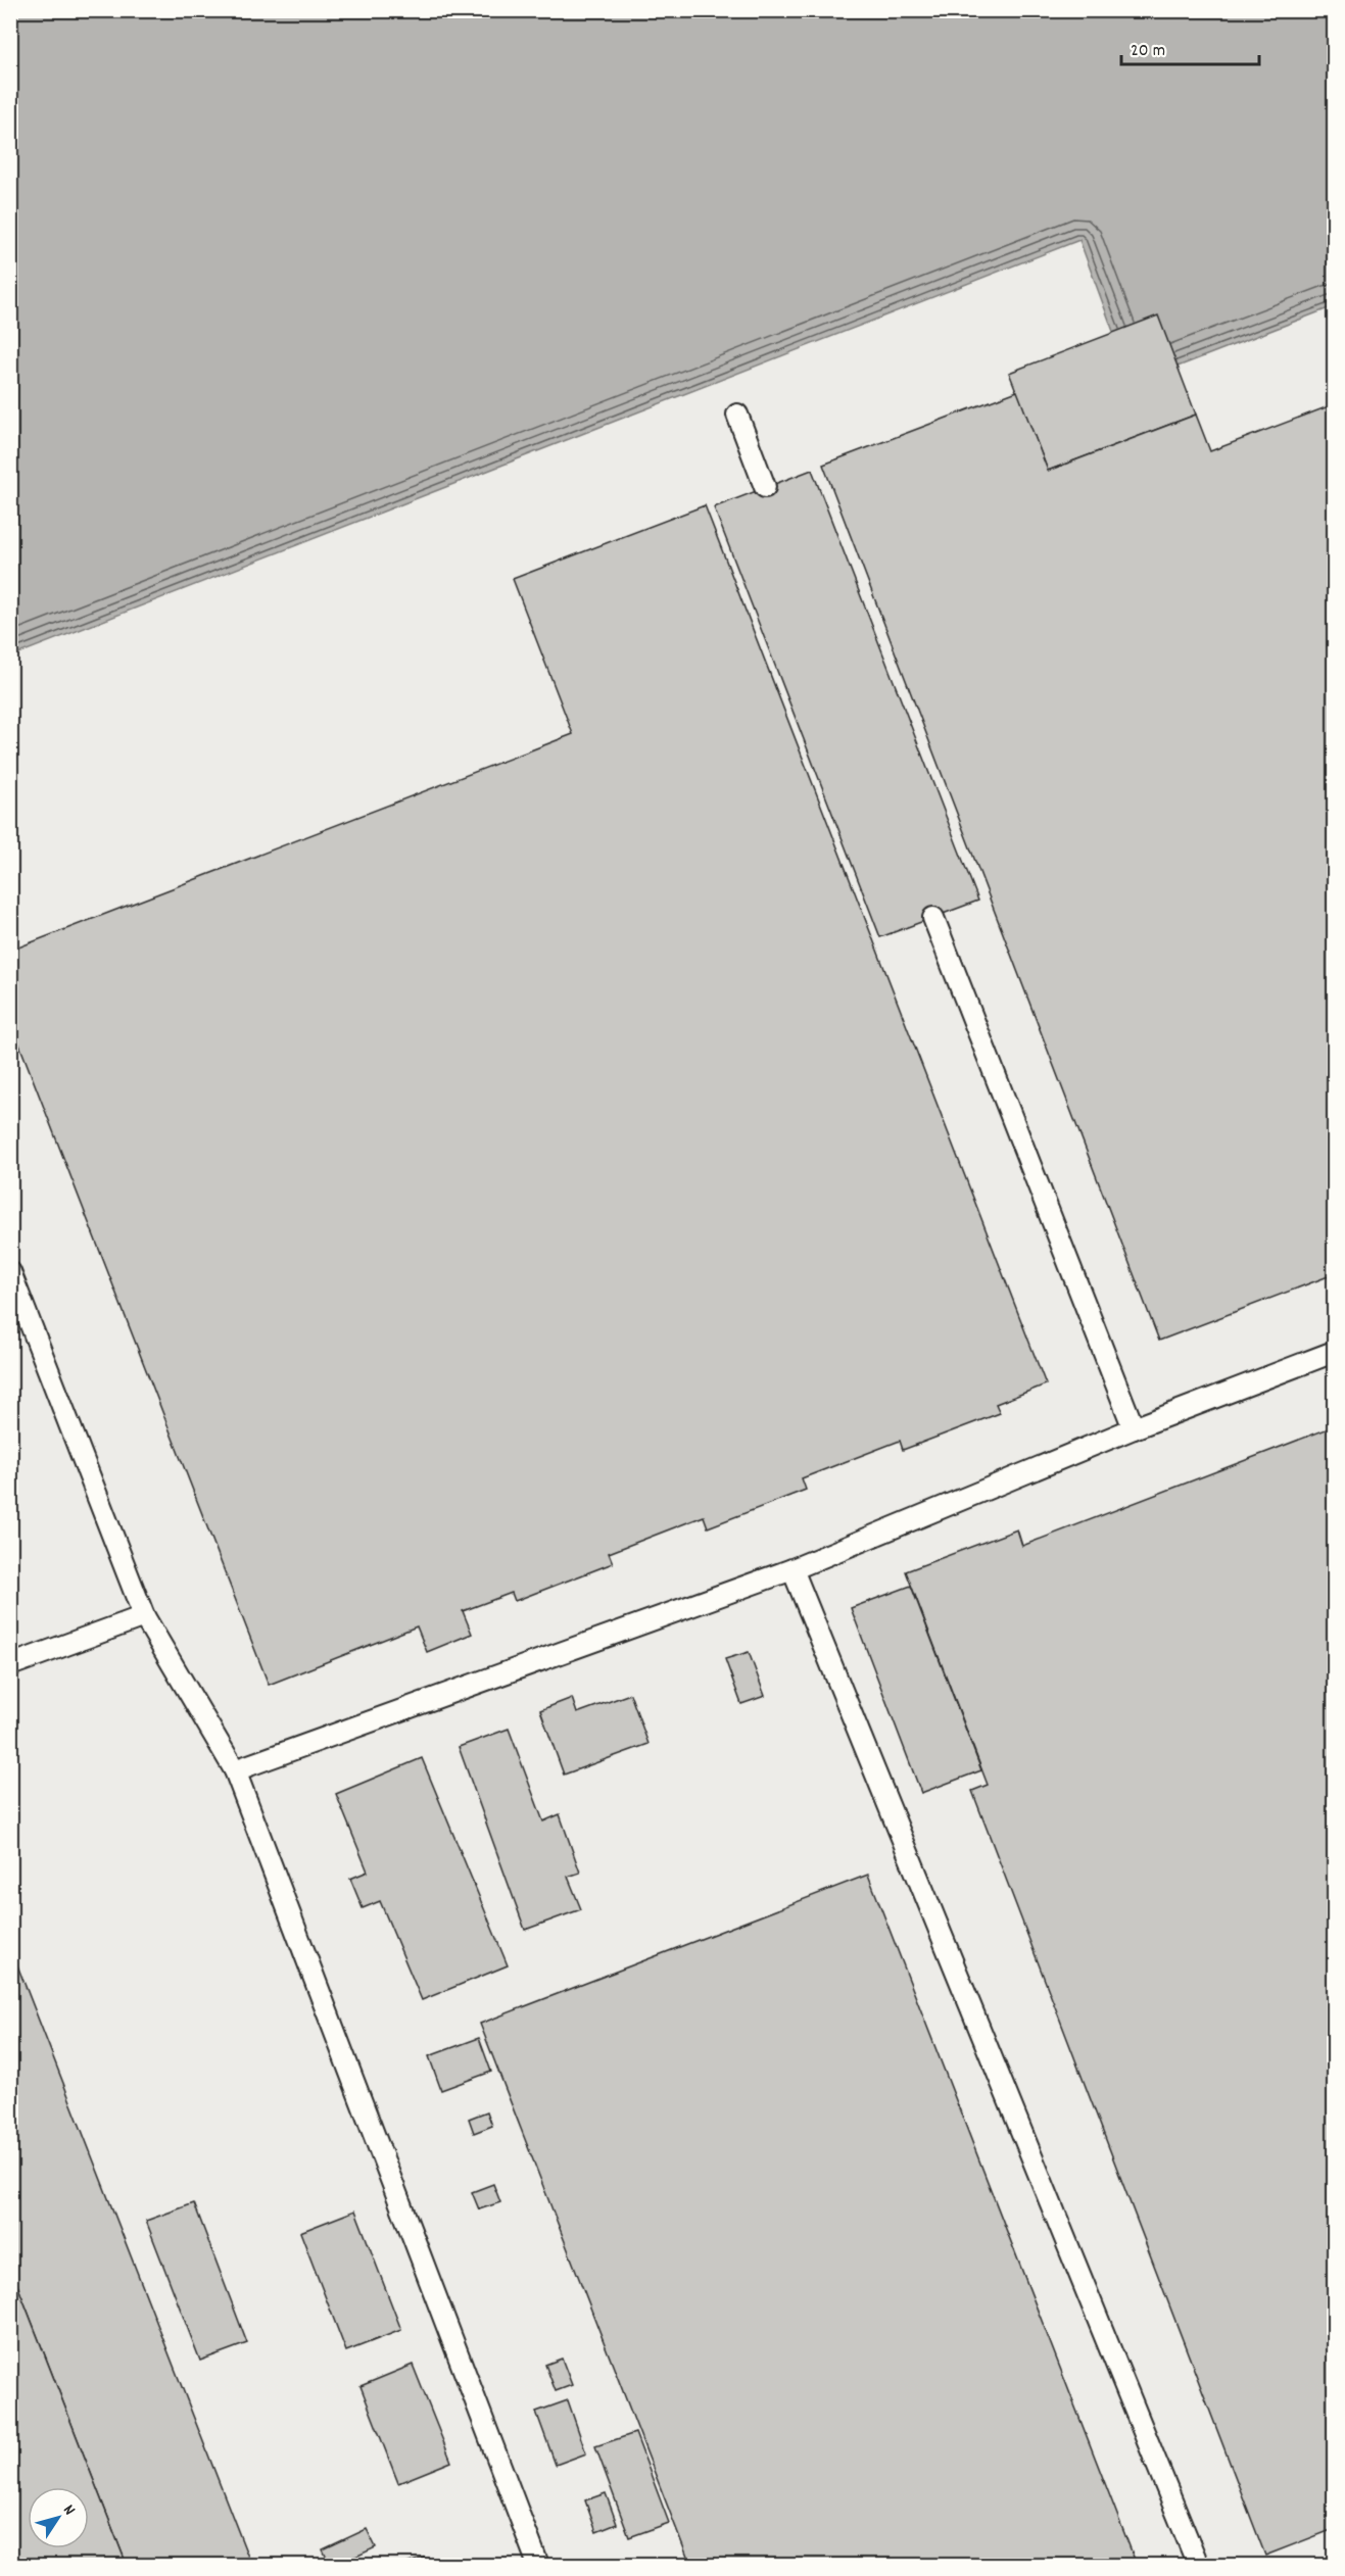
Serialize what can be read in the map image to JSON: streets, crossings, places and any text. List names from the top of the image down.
{
  "scale_bar": "20 m",
  "north": "top right"
}
